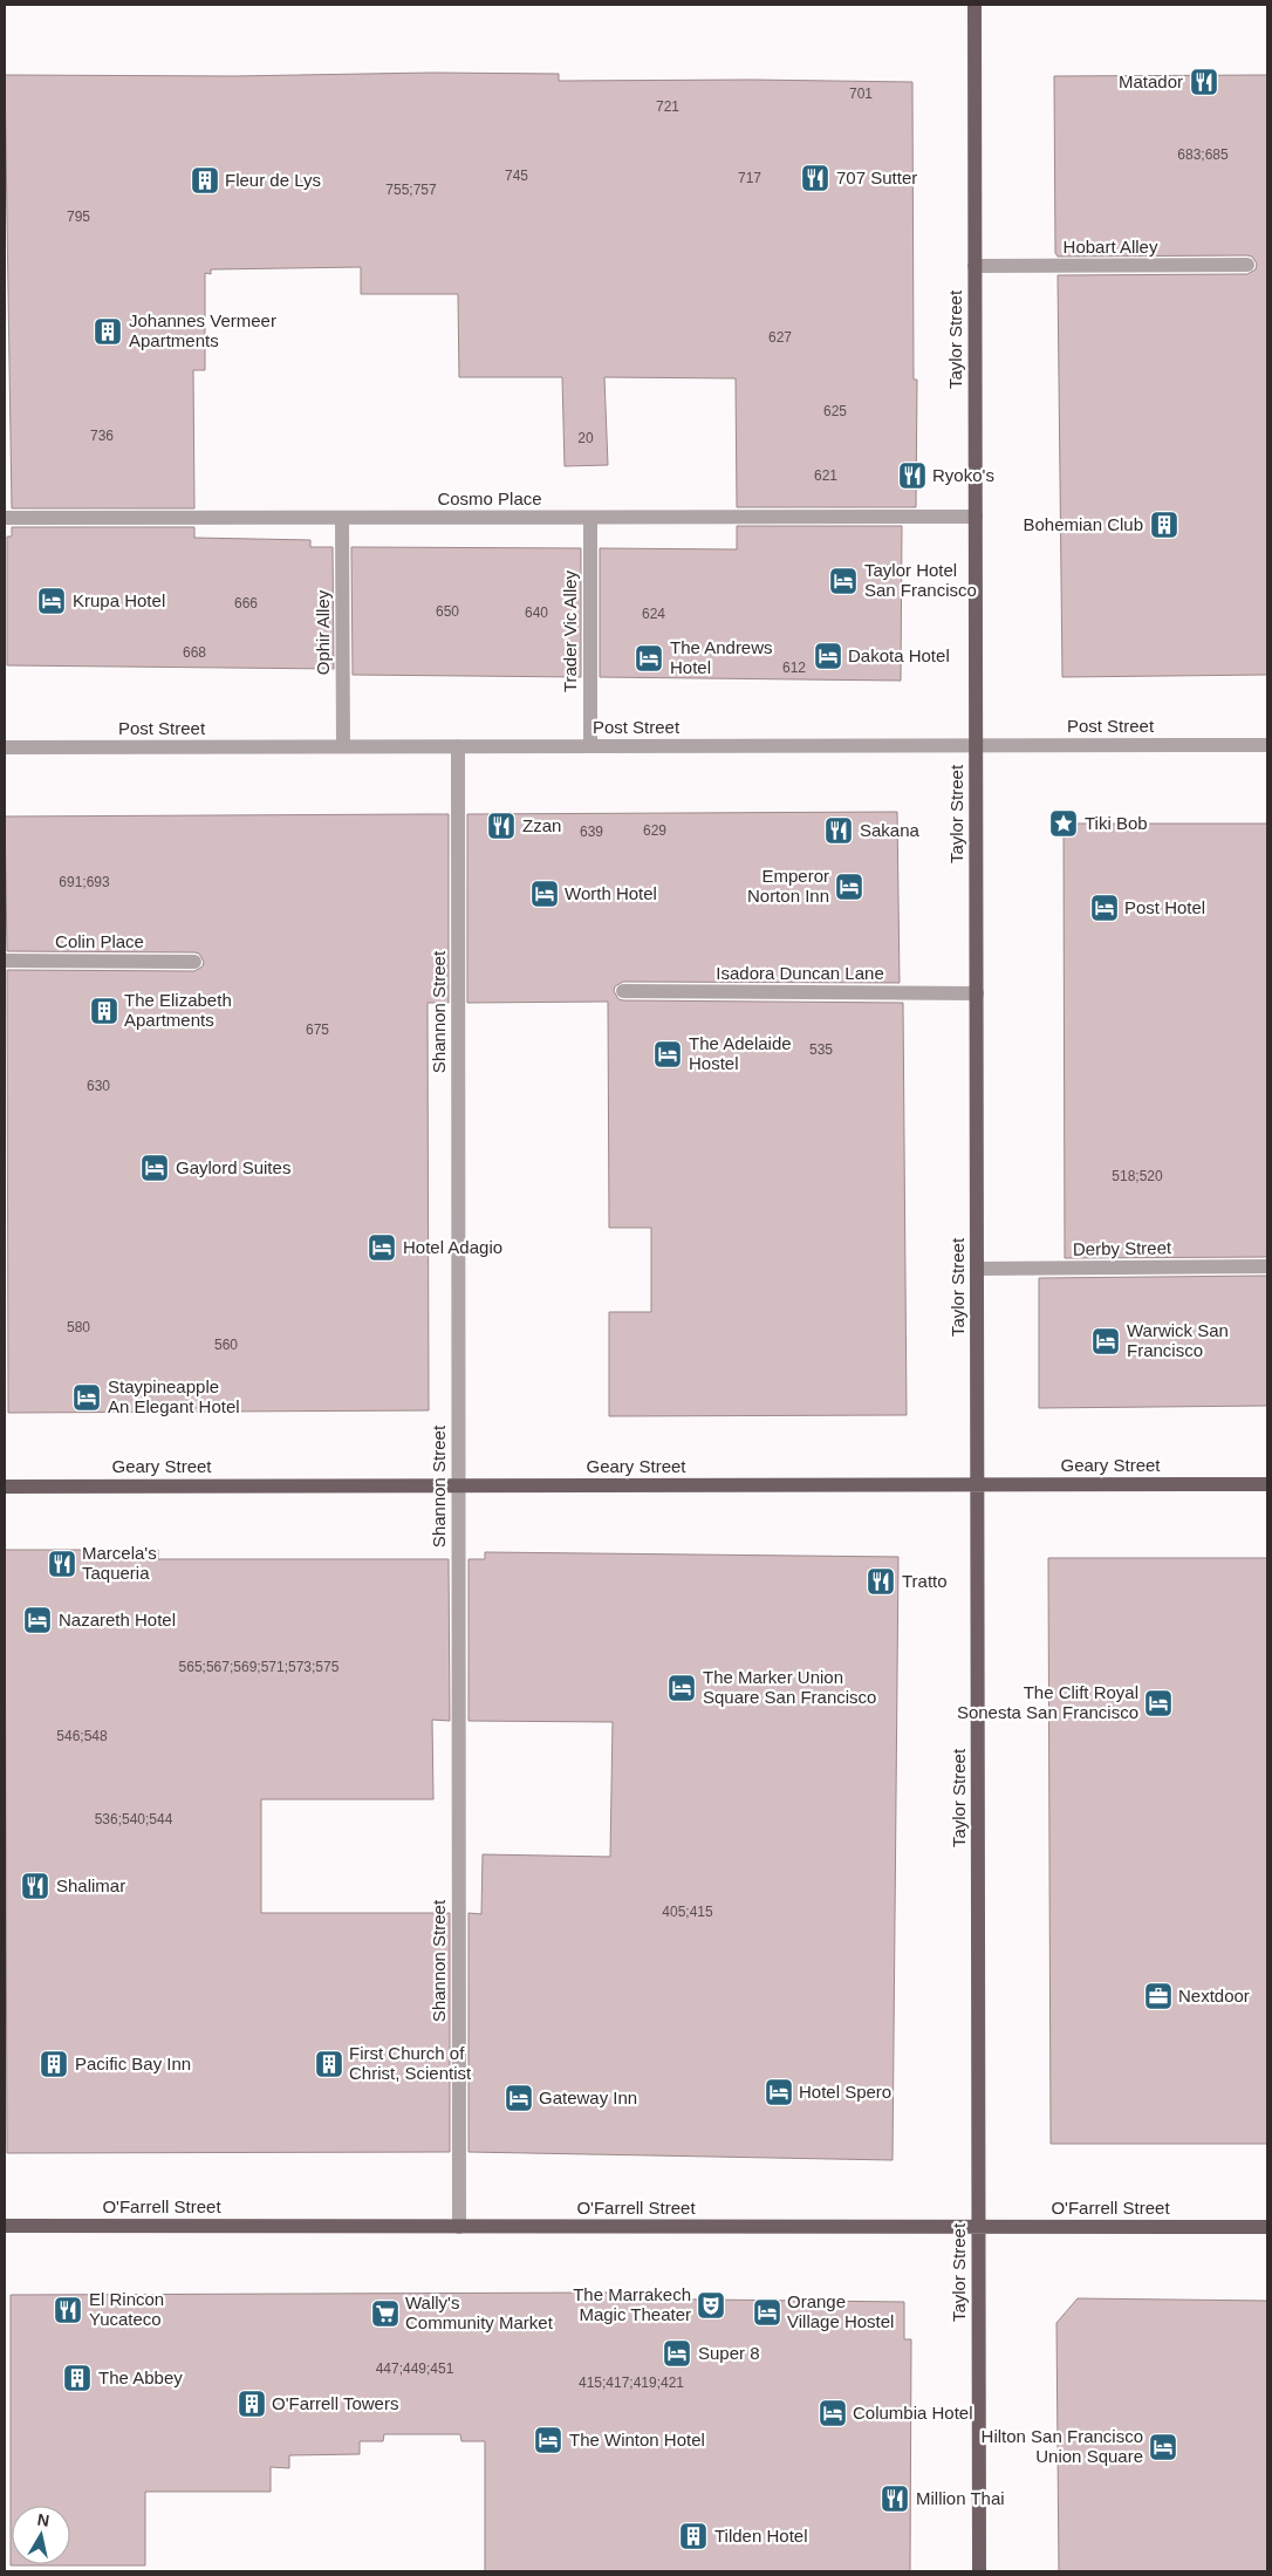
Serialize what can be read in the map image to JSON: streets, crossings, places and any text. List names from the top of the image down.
{
  "streets": {
    "main road": ["Taylor Street", "Geary Street", "O'Farrell Street"],
    "street": [
      "Hobart Alley",
      "Cosmo Place",
      "Trader Vic Alley",
      "Ophir Alley",
      "Post Street",
      "Colin Place",
      "Isadora Duncan Lane",
      "Shannon Street",
      "Derby Street"
    ]
  },
  "crossings": [
    ["Hobart Alley", "Taylor Street"],
    ["Taylor Street", "Cosmo Place"],
    ["Taylor Street", "Post Street"],
    ["Taylor Street", "Isadora Duncan Lane"],
    ["Taylor Street", "Derby Street"],
    ["Taylor Street", "Geary Street"],
    ["Taylor Street", "O'Farrell Street"],
    ["Cosmo Place", "Trader Vic Alley"],
    ["Cosmo Place", "Ophir Alley"],
    ["Trader Vic Alley", "Post Street"],
    ["Ophir Alley", "Post Street"],
    ["Post Street", "Shannon Street"],
    ["Shannon Street", "Geary Street"],
    ["Shannon Street", "O'Farrell Street"]
  ],
  "places": {
    "restaurant": [
      "Matador",
      "707 Sutter",
      "Ryoko's",
      "Zzan",
      "Sakana",
      "Marcela's Taqueria",
      "Tratto",
      "Shalimar",
      "El Rincon Yucateco",
      "Million Thai"
    ],
    "building": [
      "Fleur de Lys",
      "Johannes Vermeer Apartments",
      "Bohemian Club",
      "The Elizabeth Apartments",
      "Pacific Bay Inn",
      "First Church of Christ, Scientist",
      "The Abbey",
      "O'Farrell Towers",
      "Tilden Hotel"
    ],
    "hotel": [
      "Taylor Hotel San Francisco",
      "Krupa Hotel",
      "Dakota Hotel",
      "The Andrews Hotel",
      "Emperor Norton Inn",
      "Worth Hotel",
      "Post Hotel",
      "The Adelaide Hostel",
      "Gaylord Suites",
      "Hotel Adagio",
      "Warwick San Francisco",
      "Staypineapple An Elegant Hotel",
      "Nazareth Hotel",
      "The Marker Union Square San Francisco",
      "The Clift Royal Sonesta San Francisco",
      "Hotel Spero",
      "Gateway Inn",
      "Orange Village Hostel",
      "Super 8",
      "Columbia Hotel",
      "The Winton Hotel",
      "Hilton San Francisco Union Square"
    ],
    "place": ["Tiki Bob"],
    "office": ["Nextdoor"],
    "theatre": ["The Marrakech Magic Theater"],
    "supermarket": ["Wally's Community Market"]
  },
  "house_numbers": [
    "701",
    "721",
    "683;685",
    "745",
    "717",
    "755;757",
    "795",
    "627",
    "625",
    "736",
    "20",
    "621",
    "666",
    "650",
    "640",
    "624",
    "668",
    "612",
    "629",
    "639",
    "691;693",
    "675",
    "535",
    "630",
    "518;520",
    "580",
    "560",
    "565;567;569;571;573;575",
    "546;548",
    "536;540;544",
    "405;415",
    "447;449;451",
    "415;417;419;421"
  ],
  "north": "top"
}
